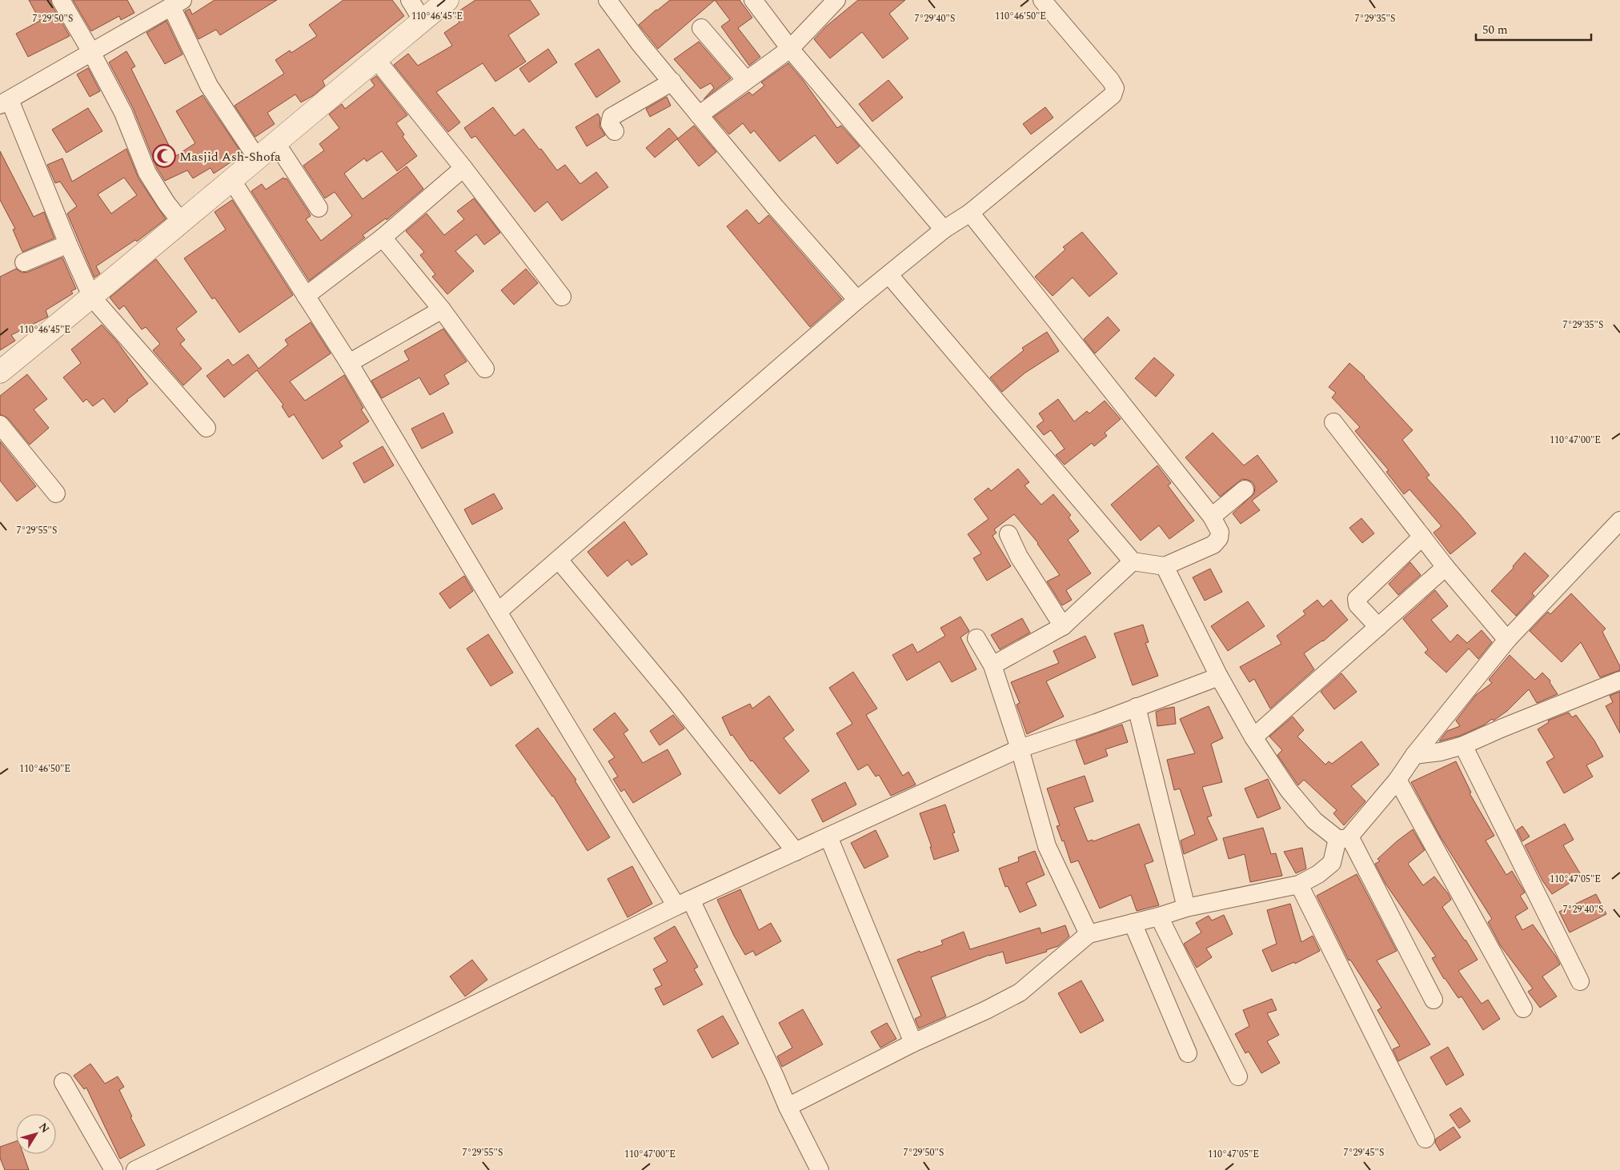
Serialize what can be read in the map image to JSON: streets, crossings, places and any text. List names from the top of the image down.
{
  "places": {
    "mosque": ["Masjid Ash-Shofa"]
  },
  "scale_bar": "50 m",
  "north": "top right",
  "coordinates": [
    "110°46'45\"E",
    "110°46'50\"E",
    "7°29'50\"S",
    "7°29'40\"S",
    "7°29'35\"S",
    "110°47'00\"E",
    "7°29'55\"S",
    "110°47'05\"E",
    "7°29'45\"S"
  ]
}
